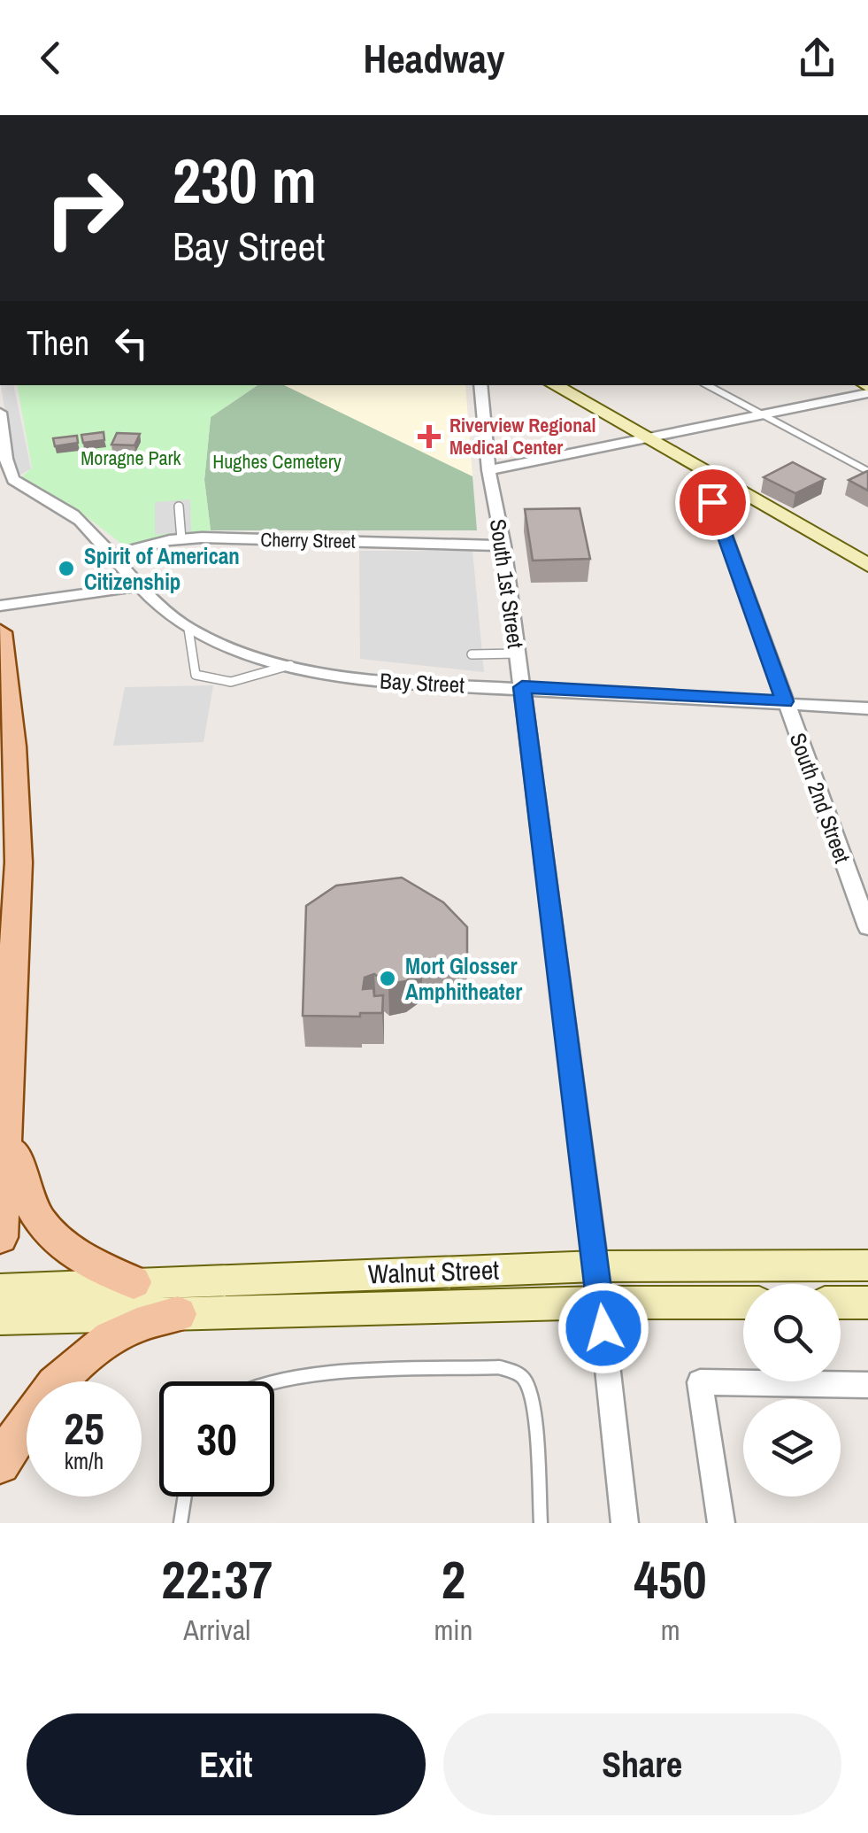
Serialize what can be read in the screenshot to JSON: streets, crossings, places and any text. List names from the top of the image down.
{
  "streets": {
    "street": [
      "Cherry Street",
      "South 1st Street",
      "Bay Street",
      "South 2nd Street",
      "Walnut Street"
    ]
  },
  "crossings": [
    ["Cherry Street", "South 1st Street"],
    ["Cherry Street", "Bay Street"],
    ["South 1st Street", "Bay Street"],
    ["South 1st Street", "Walnut Street"],
    ["Bay Street", "South 2nd Street"]
  ],
  "parks": ["Moragne Park", "Hughes Cemetery"],
  "places": {
    "health": ["Riverview Regional Medical Center"],
    "other": ["Spirit of American Citizenship", "Mort Glosser Amphitheater"]
  },
  "page": {
    "header": "Headway",
    "turn": ["230 m", "Bay Street"],
    "then": "Then",
    "speed": "25 km/h",
    "limit": "30",
    "eta": [
      "22:37",
      "Arrival",
      "2",
      "min",
      "450",
      "m"
    ],
    "buttons": ["Exit", "Share"]
  }
}
